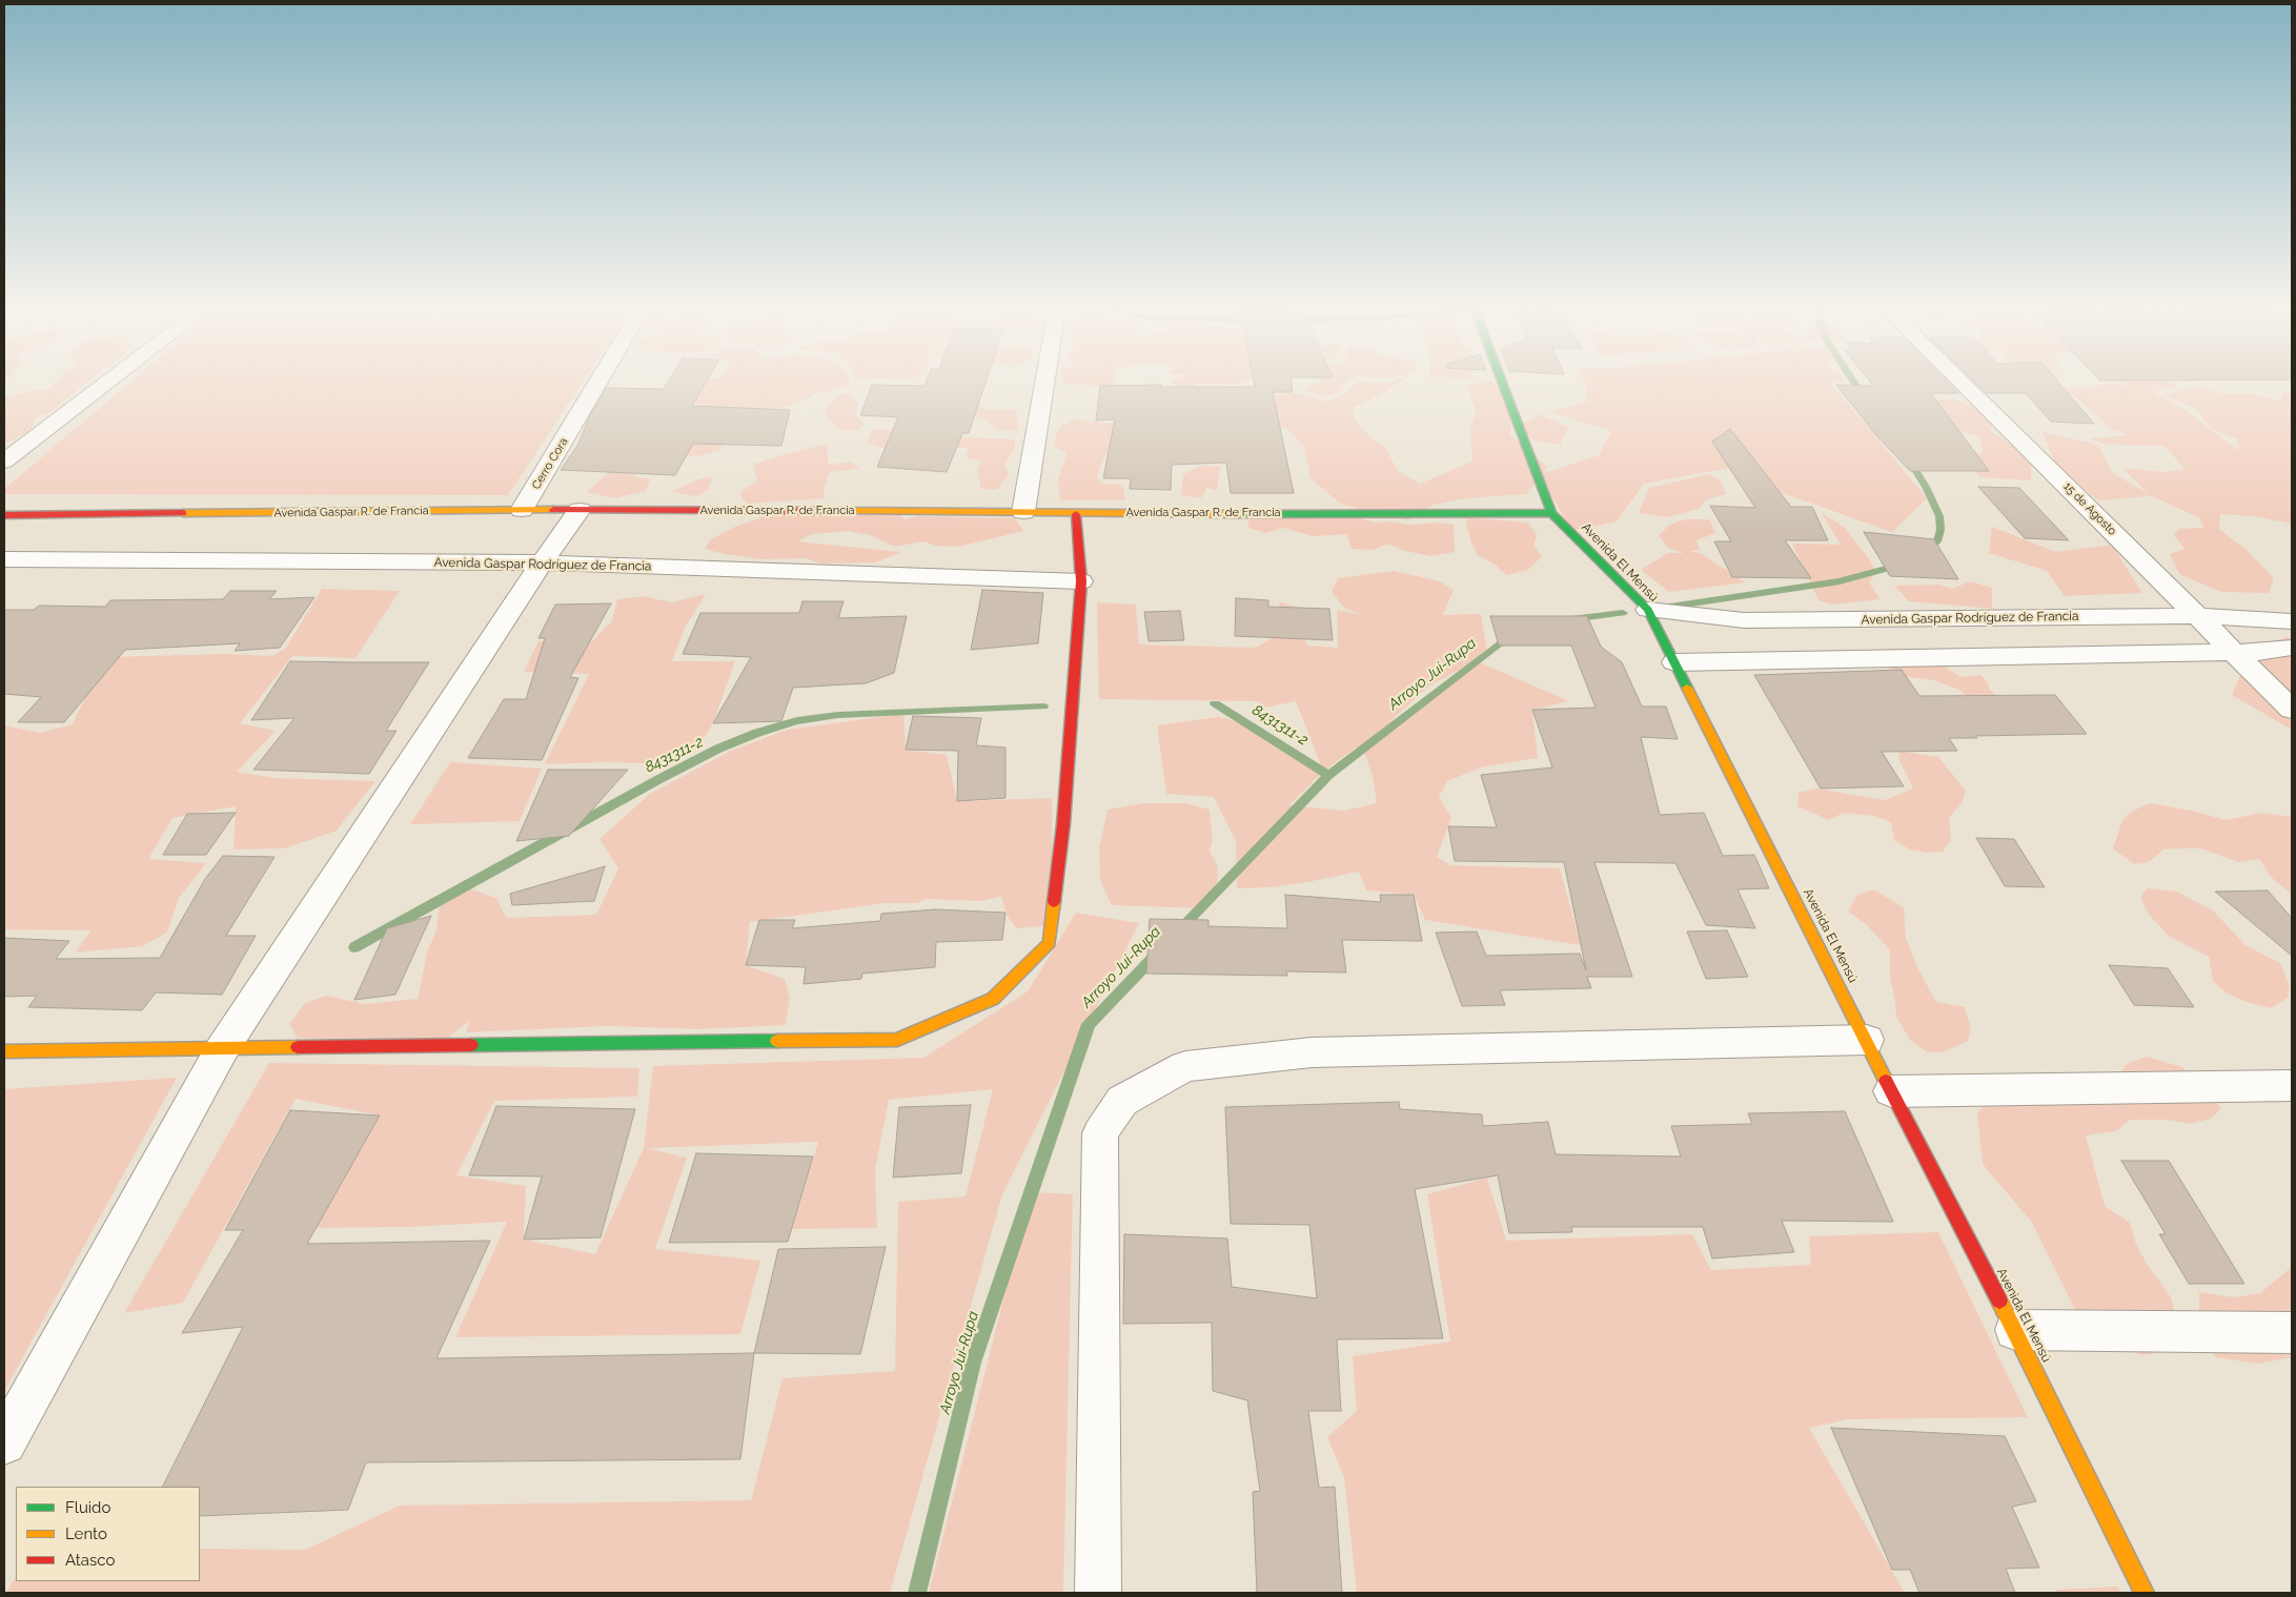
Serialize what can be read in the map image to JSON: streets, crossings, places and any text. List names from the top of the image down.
{
  "streets": {
    "street": [
      "Cerro Cora",
      "15 de Agosto",
      "Avenida Gaspar R. de Francia",
      "Avenida El Mensú",
      "Avenida Gaspar Rodríguez de Francia"
    ]
  },
  "crossings": [
    ["Cerro Cora", "Avenida Gaspar R. de Francia"],
    ["15 de Agosto", "Avenida Gaspar Rodríguez de Francia"],
    ["Avenida Gaspar R. de Francia", "Avenida El Mensú"],
    ["Avenida El Mensú", "Avenida Gaspar Rodríguez de Francia"]
  ],
  "water": ["Arroyo Jui-Rupa", "8431311-2"],
  "legend": ["Fluido", "Lento", "Atasco"]
}
